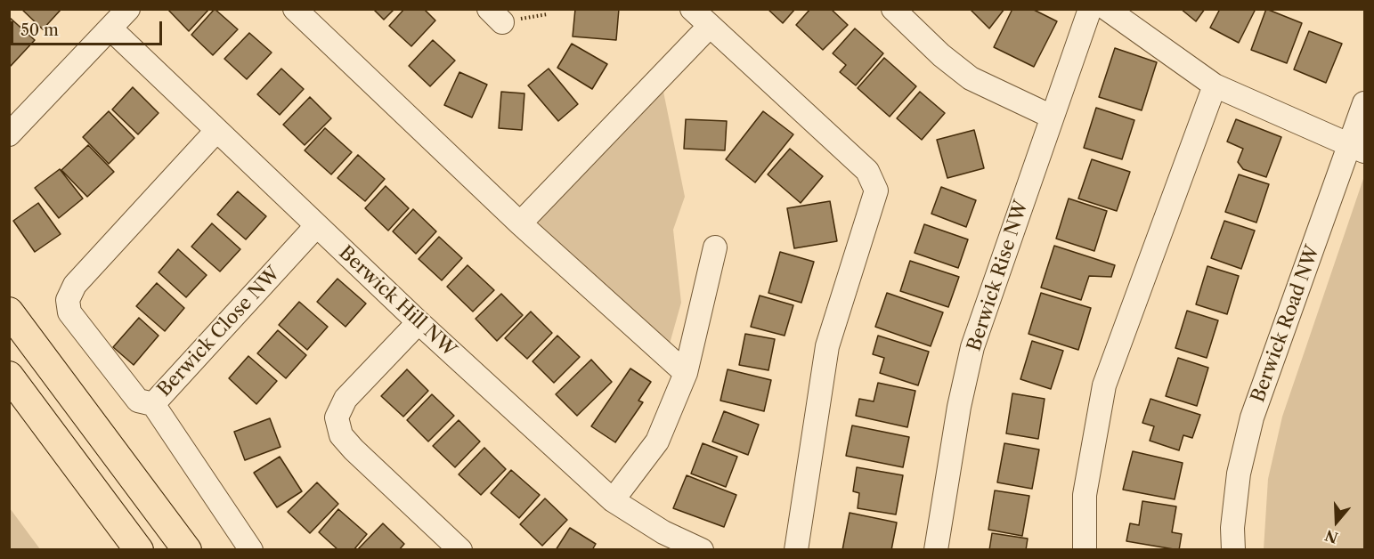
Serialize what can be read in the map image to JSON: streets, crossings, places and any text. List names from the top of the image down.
{
  "streets": {
    "street": [
      "Berwick Rise NW",
      "Berwick Hill NW",
      "Berwick Road NW",
      "Berwick Close NW"
    ]
  },
  "crossings": [
    ["Berwick Hill NW", "Berwick Close NW"]
  ],
  "scale_bar": "50 m",
  "north": "bottom"
}
